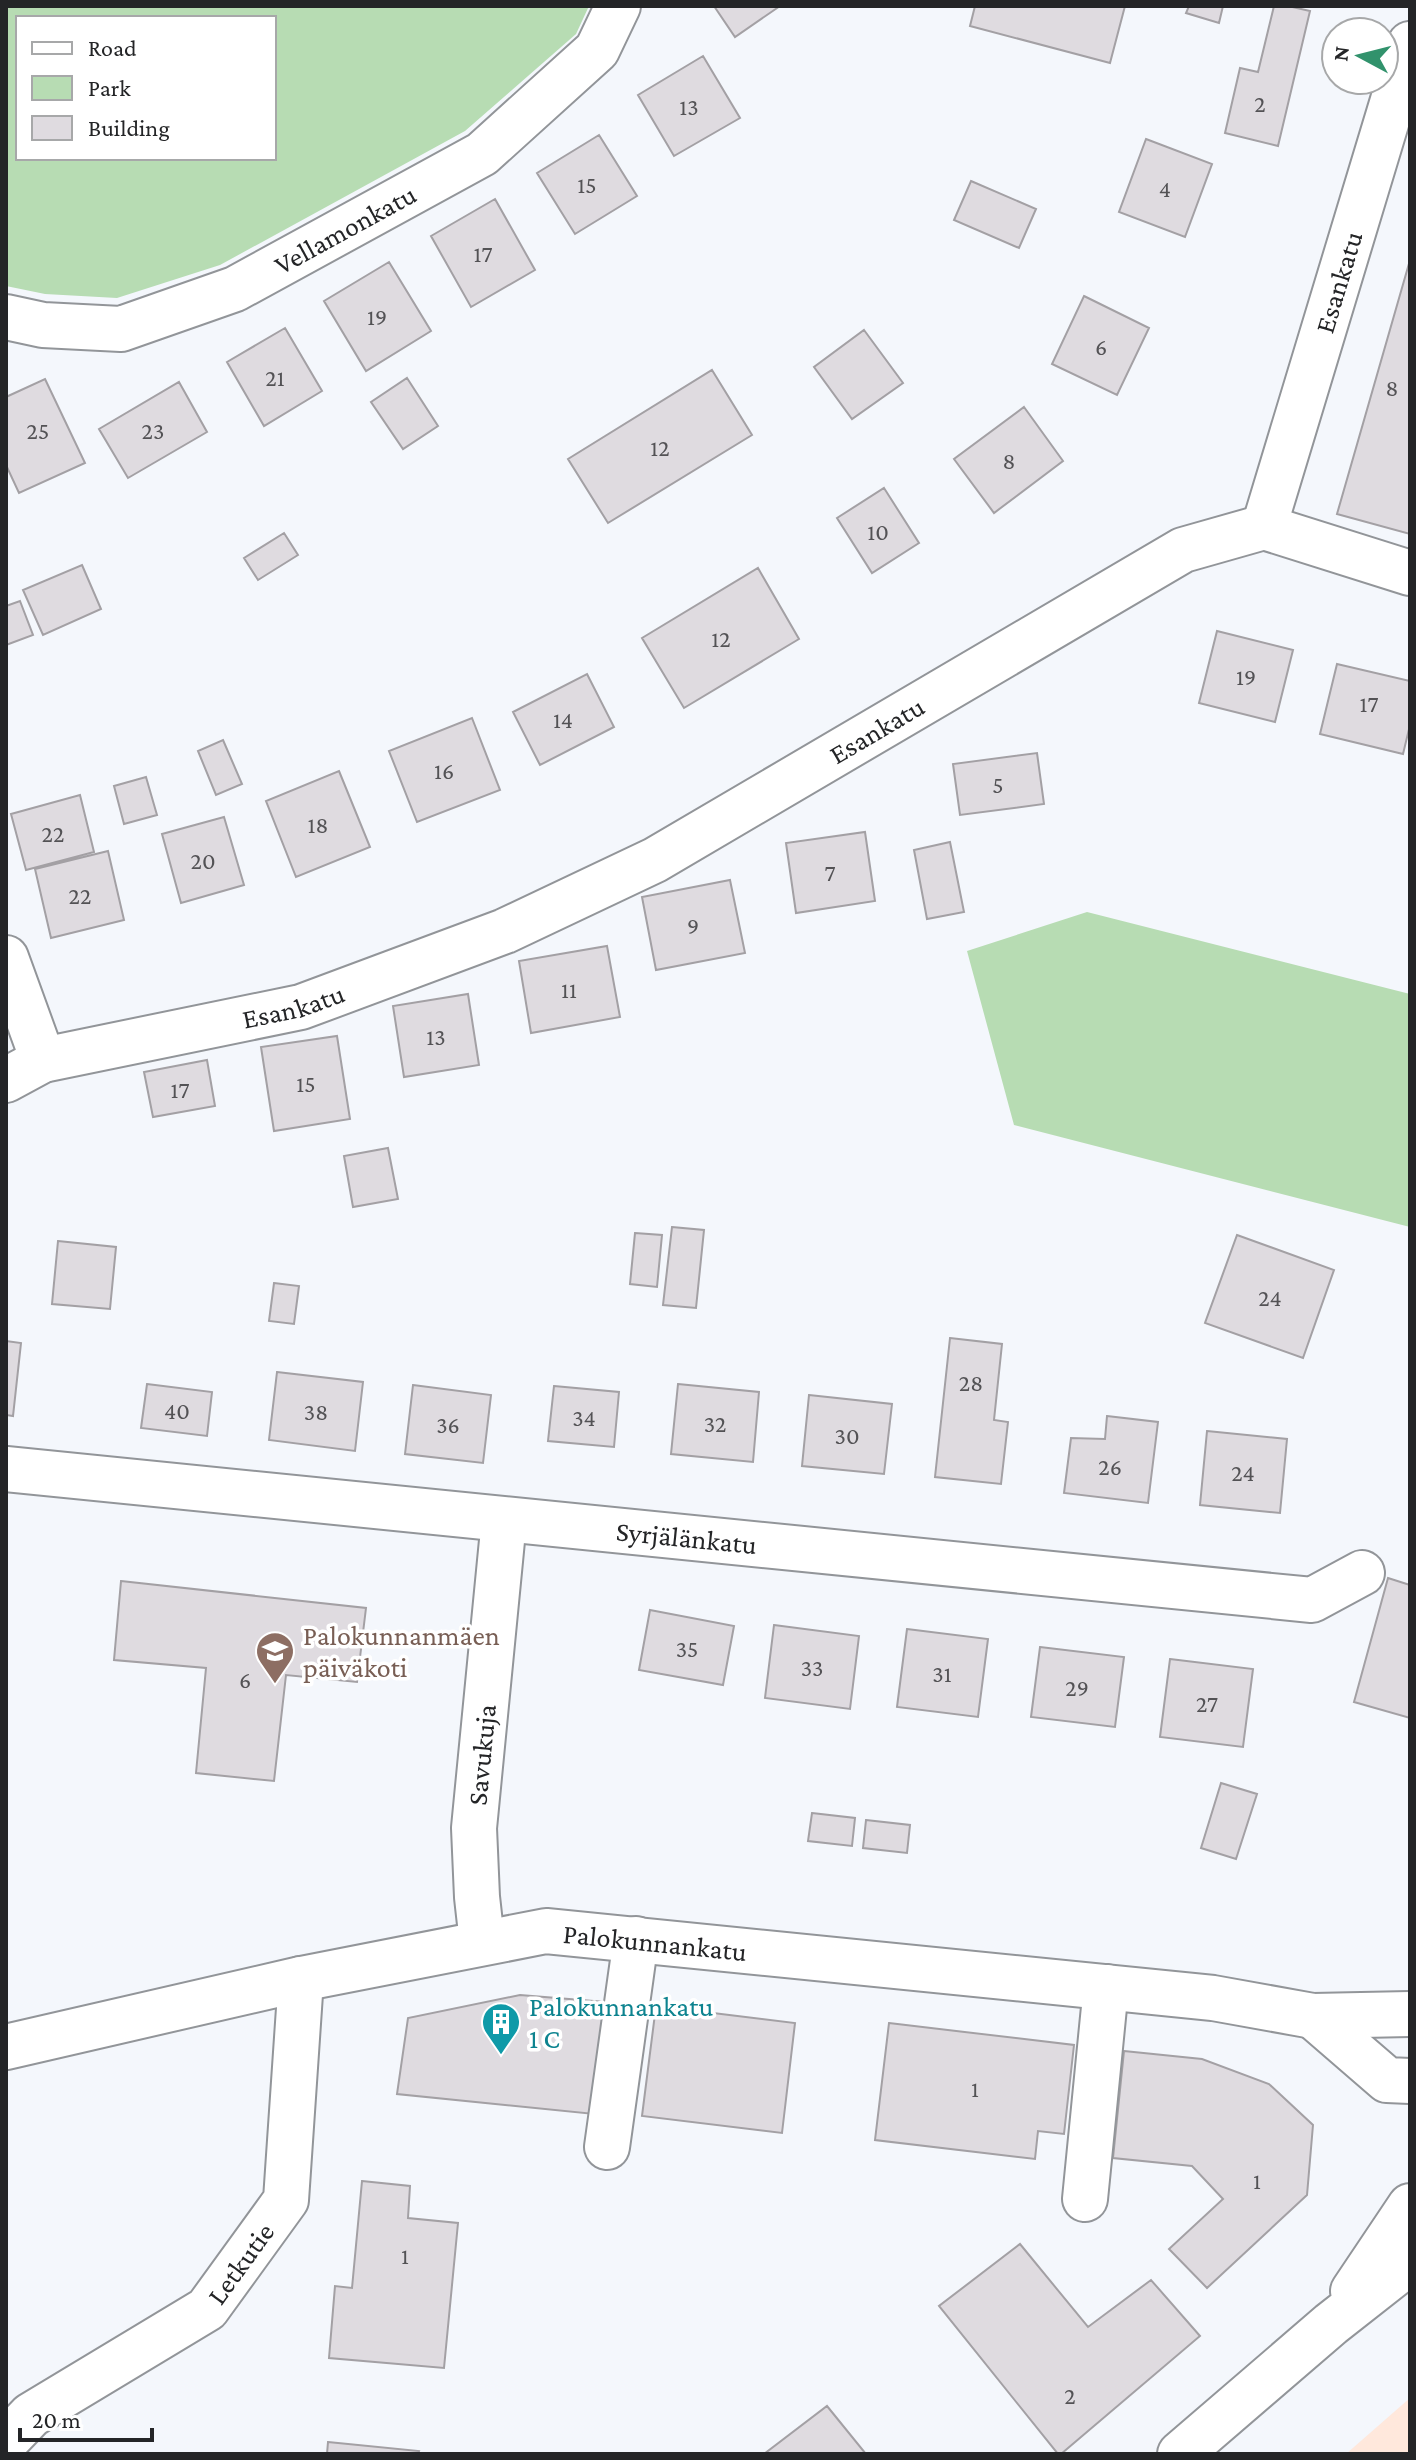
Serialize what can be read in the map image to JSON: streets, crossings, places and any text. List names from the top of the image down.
{
  "streets": {
    "street": [
      "Vellamonkatu",
      "Esankatu",
      "Syrjälänkatu",
      "Savukuja",
      "Palokunnankatu",
      "Letkutie"
    ]
  },
  "crossings": [
    ["Syrjälänkatu", "Savukuja"],
    ["Savukuja", "Palokunnankatu"],
    ["Palokunnankatu", "Letkutie"]
  ],
  "places": {
    "school or university": ["Palokunnanmäen päiväkoti"],
    "building": ["Palokunnankatu 1 C"]
  },
  "house_numbers": [
    "2",
    "13",
    "15",
    "4",
    "17",
    "19",
    "6",
    "21",
    "8",
    "25",
    "23",
    "12",
    "8",
    "10",
    "12",
    "19",
    "17",
    "14",
    "16",
    "5",
    "18",
    "22",
    "20",
    "7",
    "22",
    "9",
    "11",
    "13",
    "15",
    "17",
    "24",
    "28",
    "40",
    "38",
    "34",
    "32",
    "36",
    "30",
    "26",
    "24",
    "35",
    "33",
    "31",
    "6",
    "29",
    "27",
    "1",
    "1",
    "1",
    "2"
  ],
  "legend": ["Road", "Park", "Building"],
  "scale_bar": "20 m",
  "north": "left"
}
